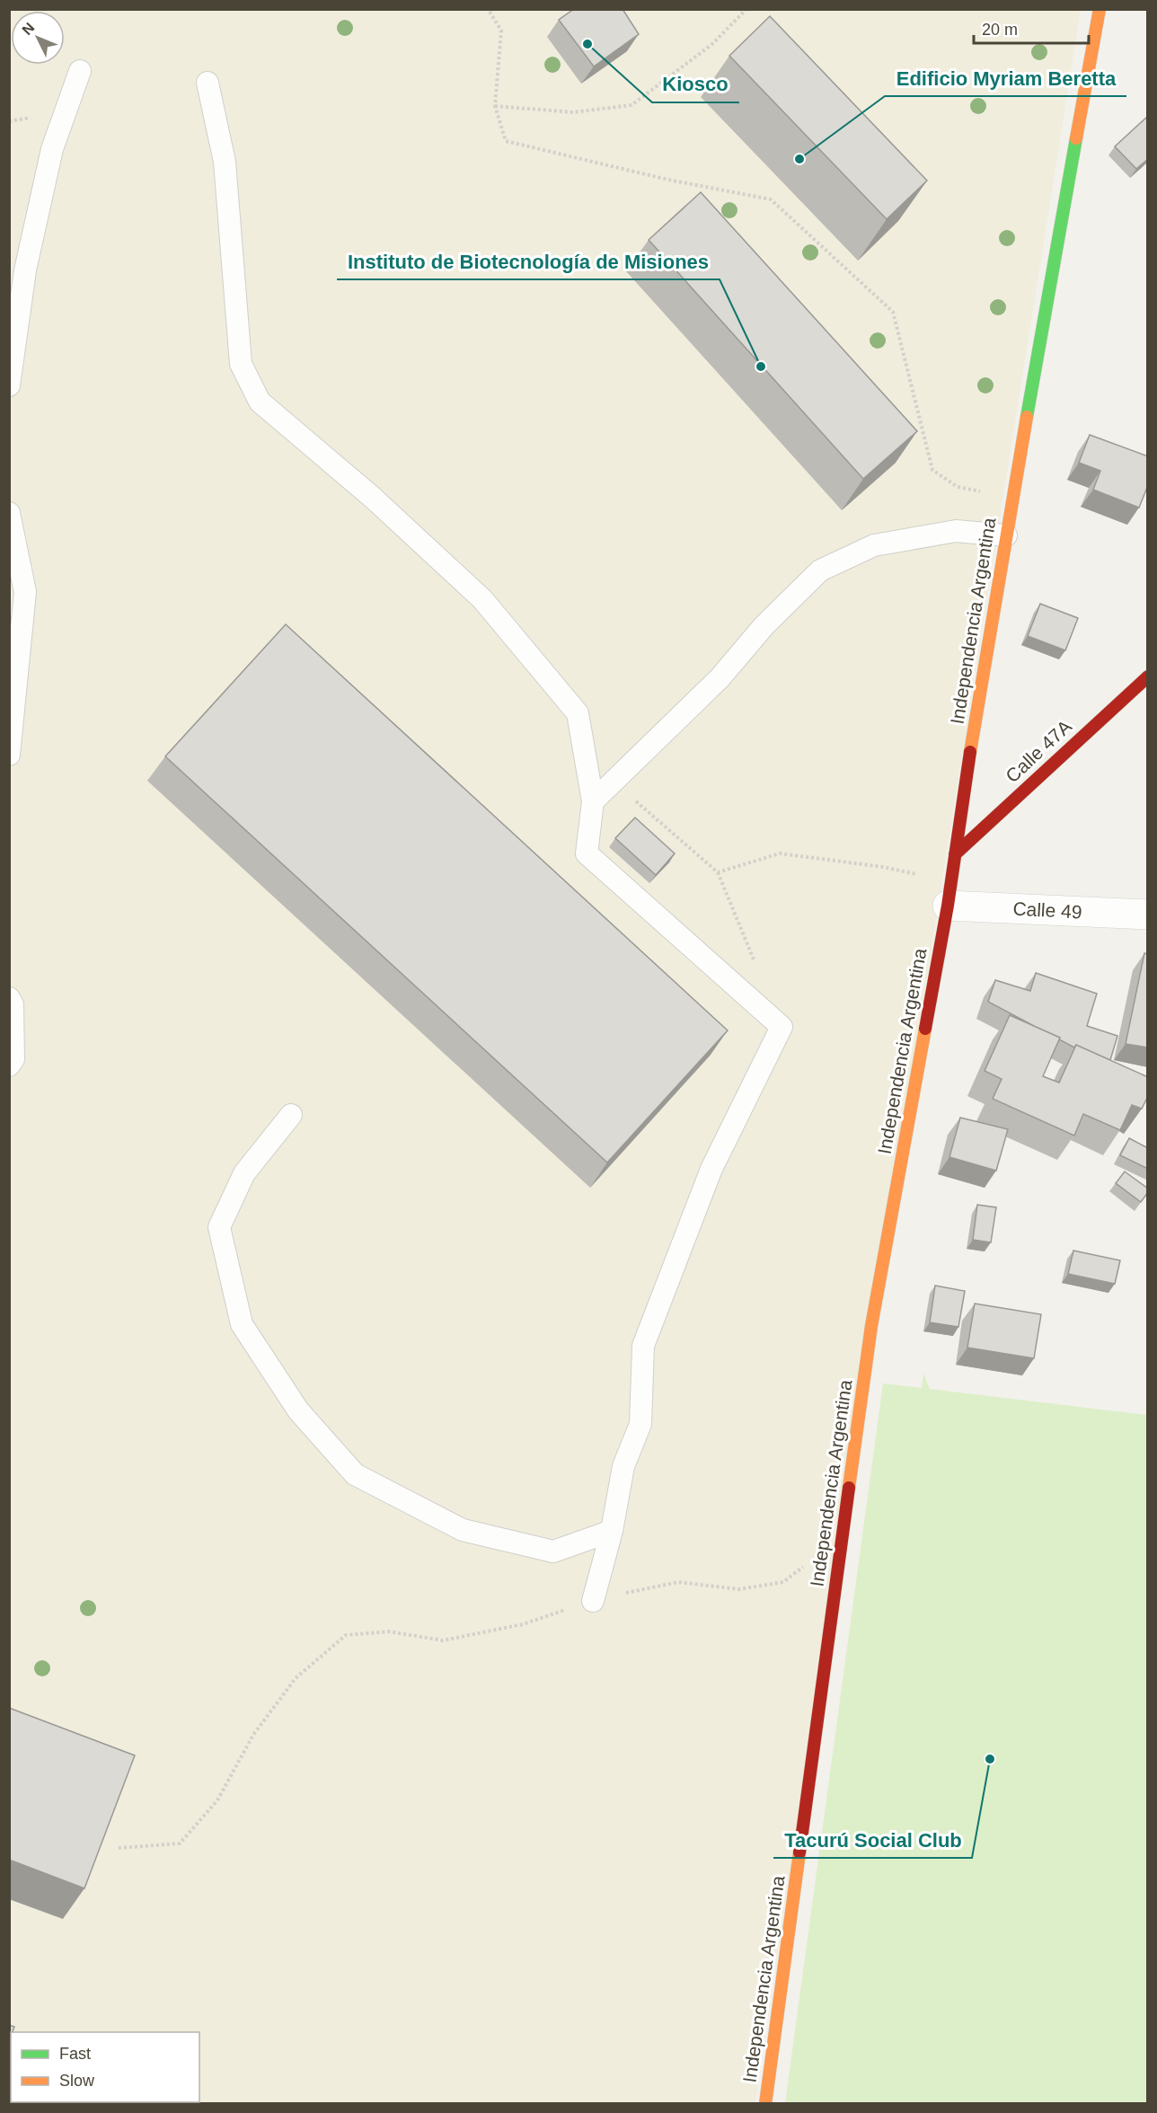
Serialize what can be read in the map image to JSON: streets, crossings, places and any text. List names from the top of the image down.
{
  "streets": {
    "main road": ["Independencia Argentina", "Calle 47A"],
    "street": ["Calle 49"]
  },
  "crossings": [
    ["Independencia Argentina", "Calle 47A"],
    ["Independencia Argentina", "Calle 49"]
  ],
  "places": [
    "Kiosco",
    "Edificio Myriam Beretta",
    "Instituto de Biotecnología de Misiones",
    "Tacurú Social Club"
  ],
  "legend": ["Fast", "Slow"],
  "scale_bar": "20 m",
  "north": "top left"
}
